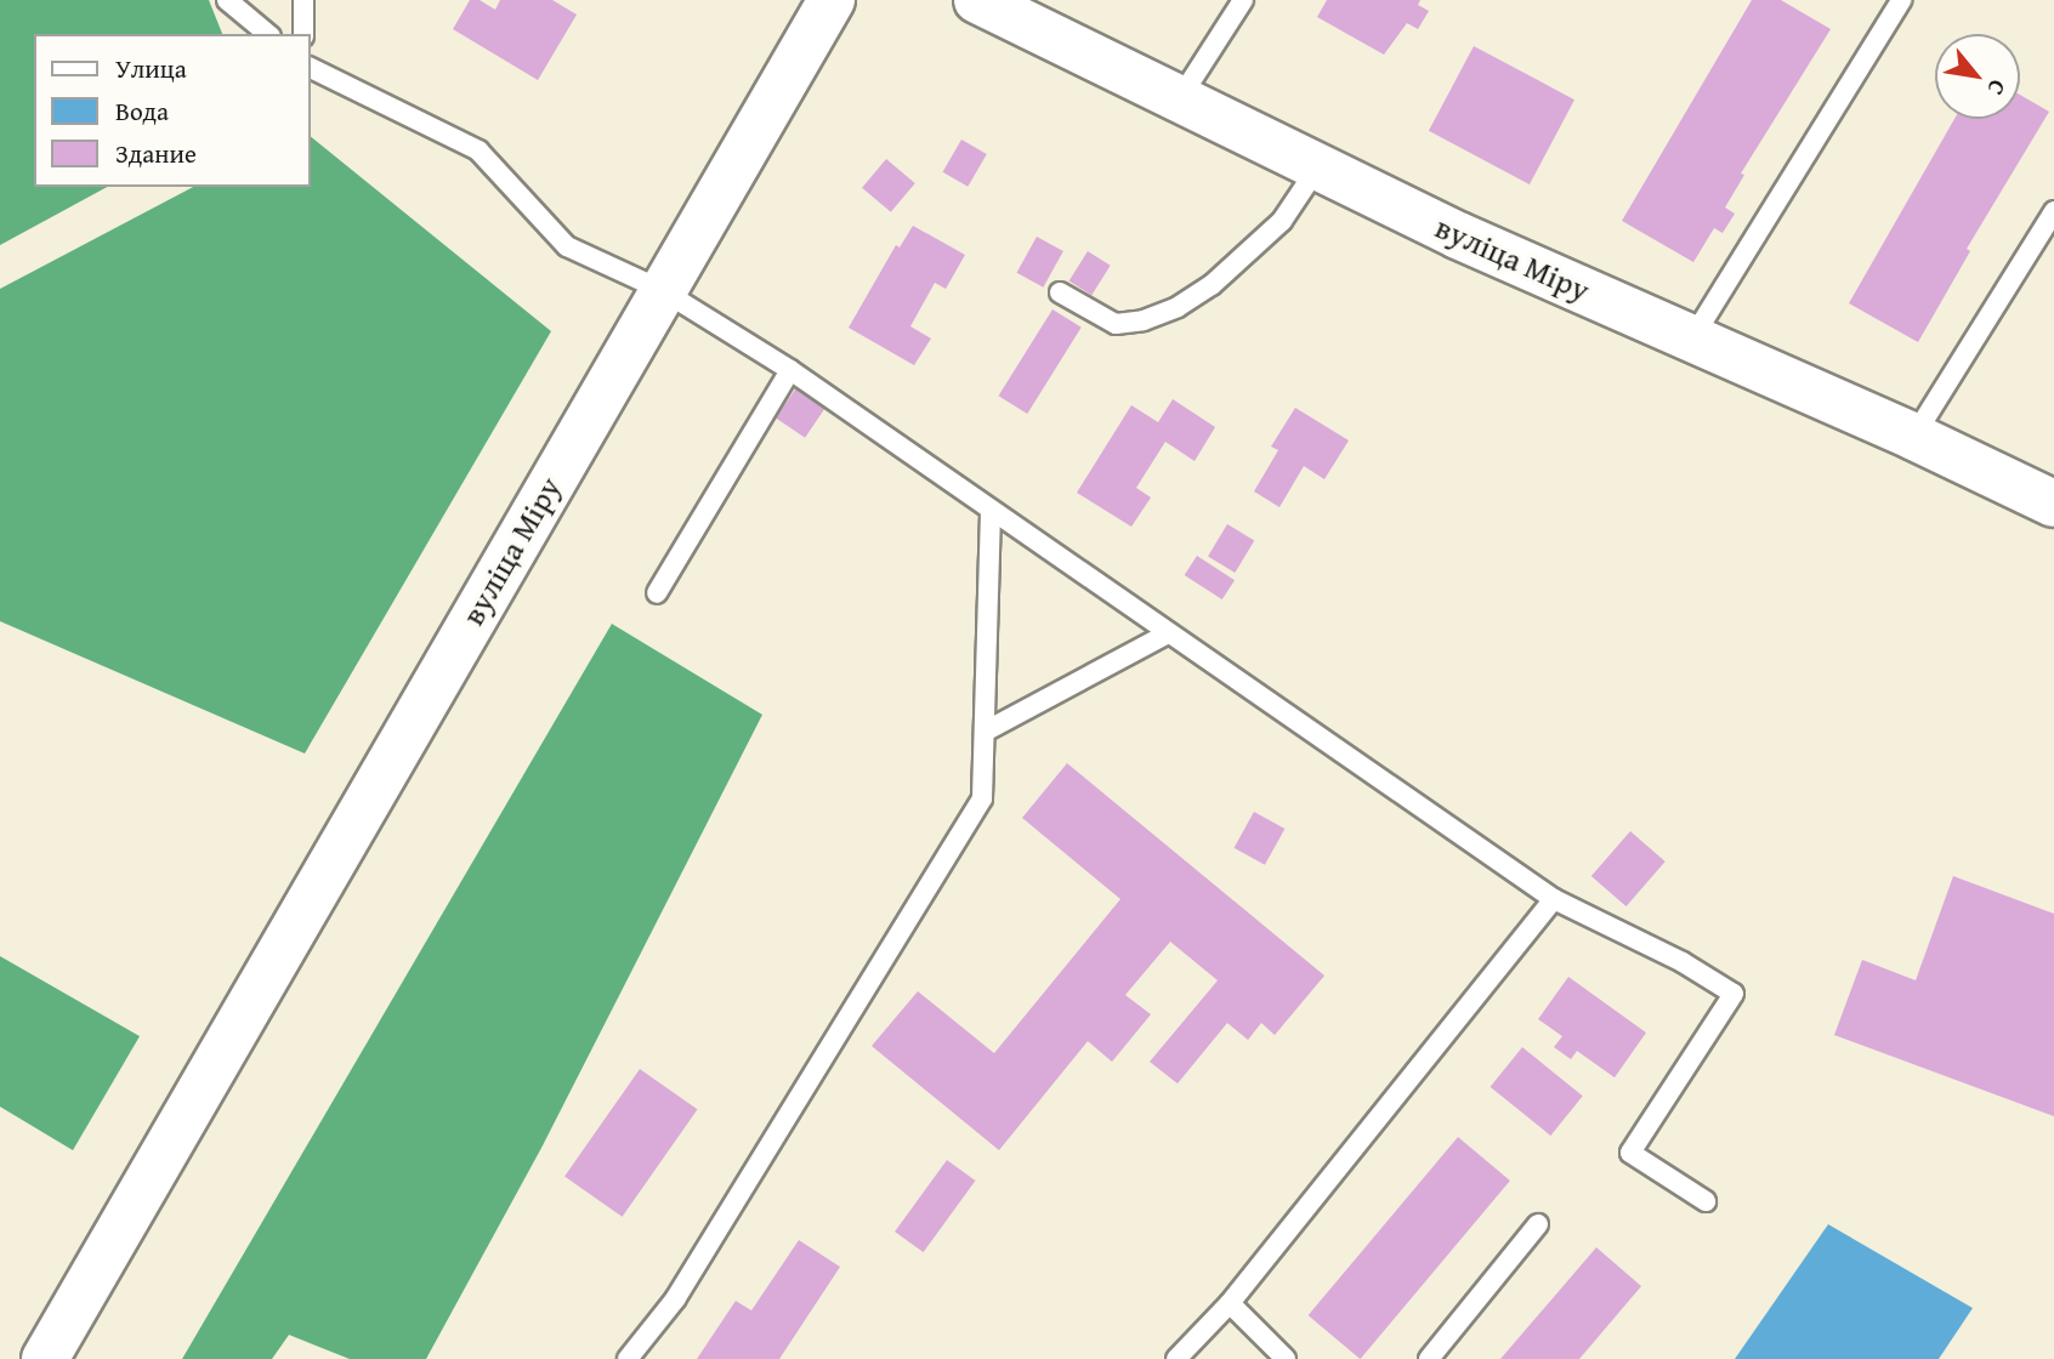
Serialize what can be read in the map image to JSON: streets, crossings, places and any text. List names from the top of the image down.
{
  "streets": {
    "main road": ["вуліца Міру"]
  },
  "legend": ["Улица", "Вода", "Здание"],
  "north": "bottom right"
}
